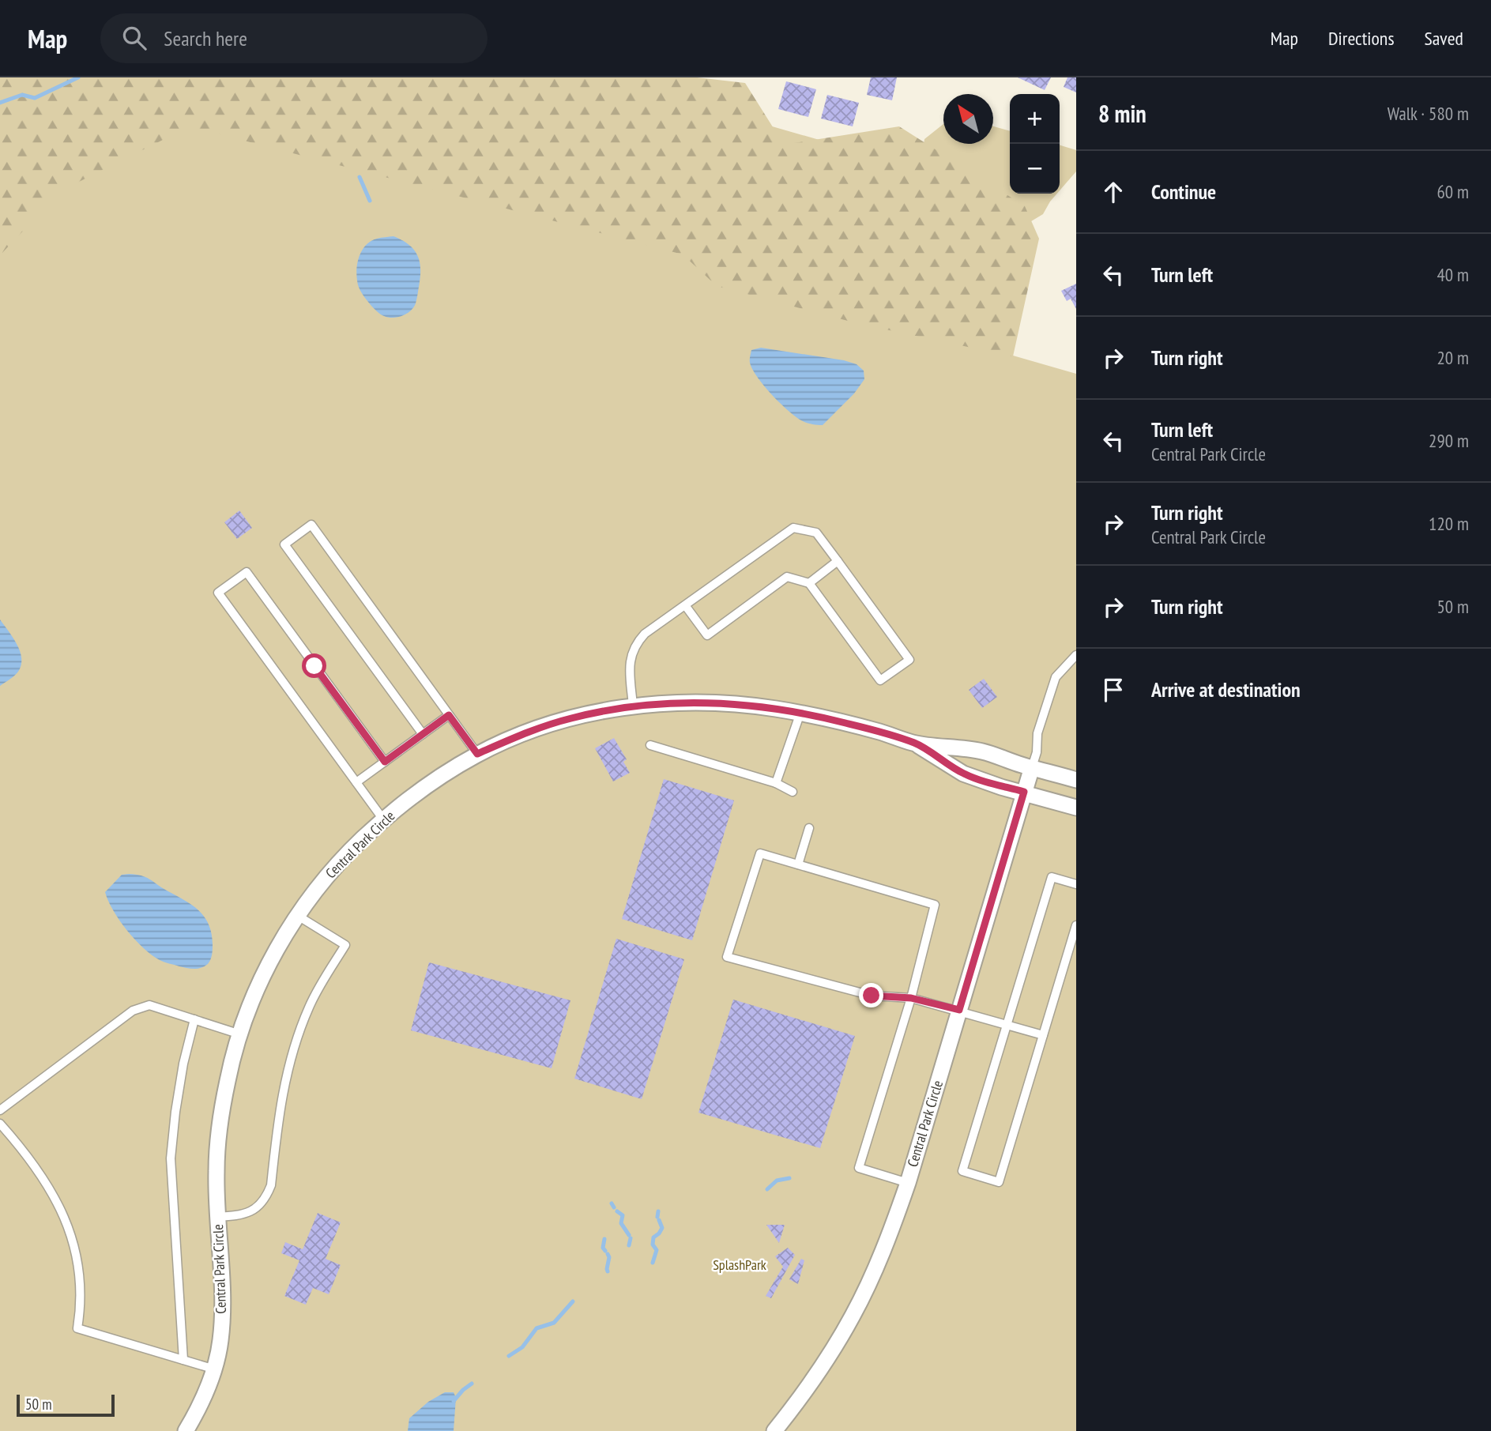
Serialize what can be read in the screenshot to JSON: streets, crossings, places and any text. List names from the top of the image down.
{
  "streets": {
    "street": ["Central Park Circle"]
  },
  "parks": ["SplashPark"],
  "scale_bar": "50 m",
  "north": "top left",
  "page": {
    "header": "Map",
    "search": "Search here",
    "nav": ["Map", "Directions", "Saved"],
    "heading": ["8 min", "Walk · 580 m"],
    "map_buttons": ["+", "−"],
    "list": [
      ["Continue", "60 m"],
      ["Turn left", "40 m"],
      ["Turn right", "20 m"],
      ["Turn left", "Central Park Circle", "290 m"],
      ["Turn right", "Central Park Circle", "120 m"],
      ["Turn right", "50 m"],
      "Arrive at destination"
    ],
    "scale": "50 m"
  }
}
